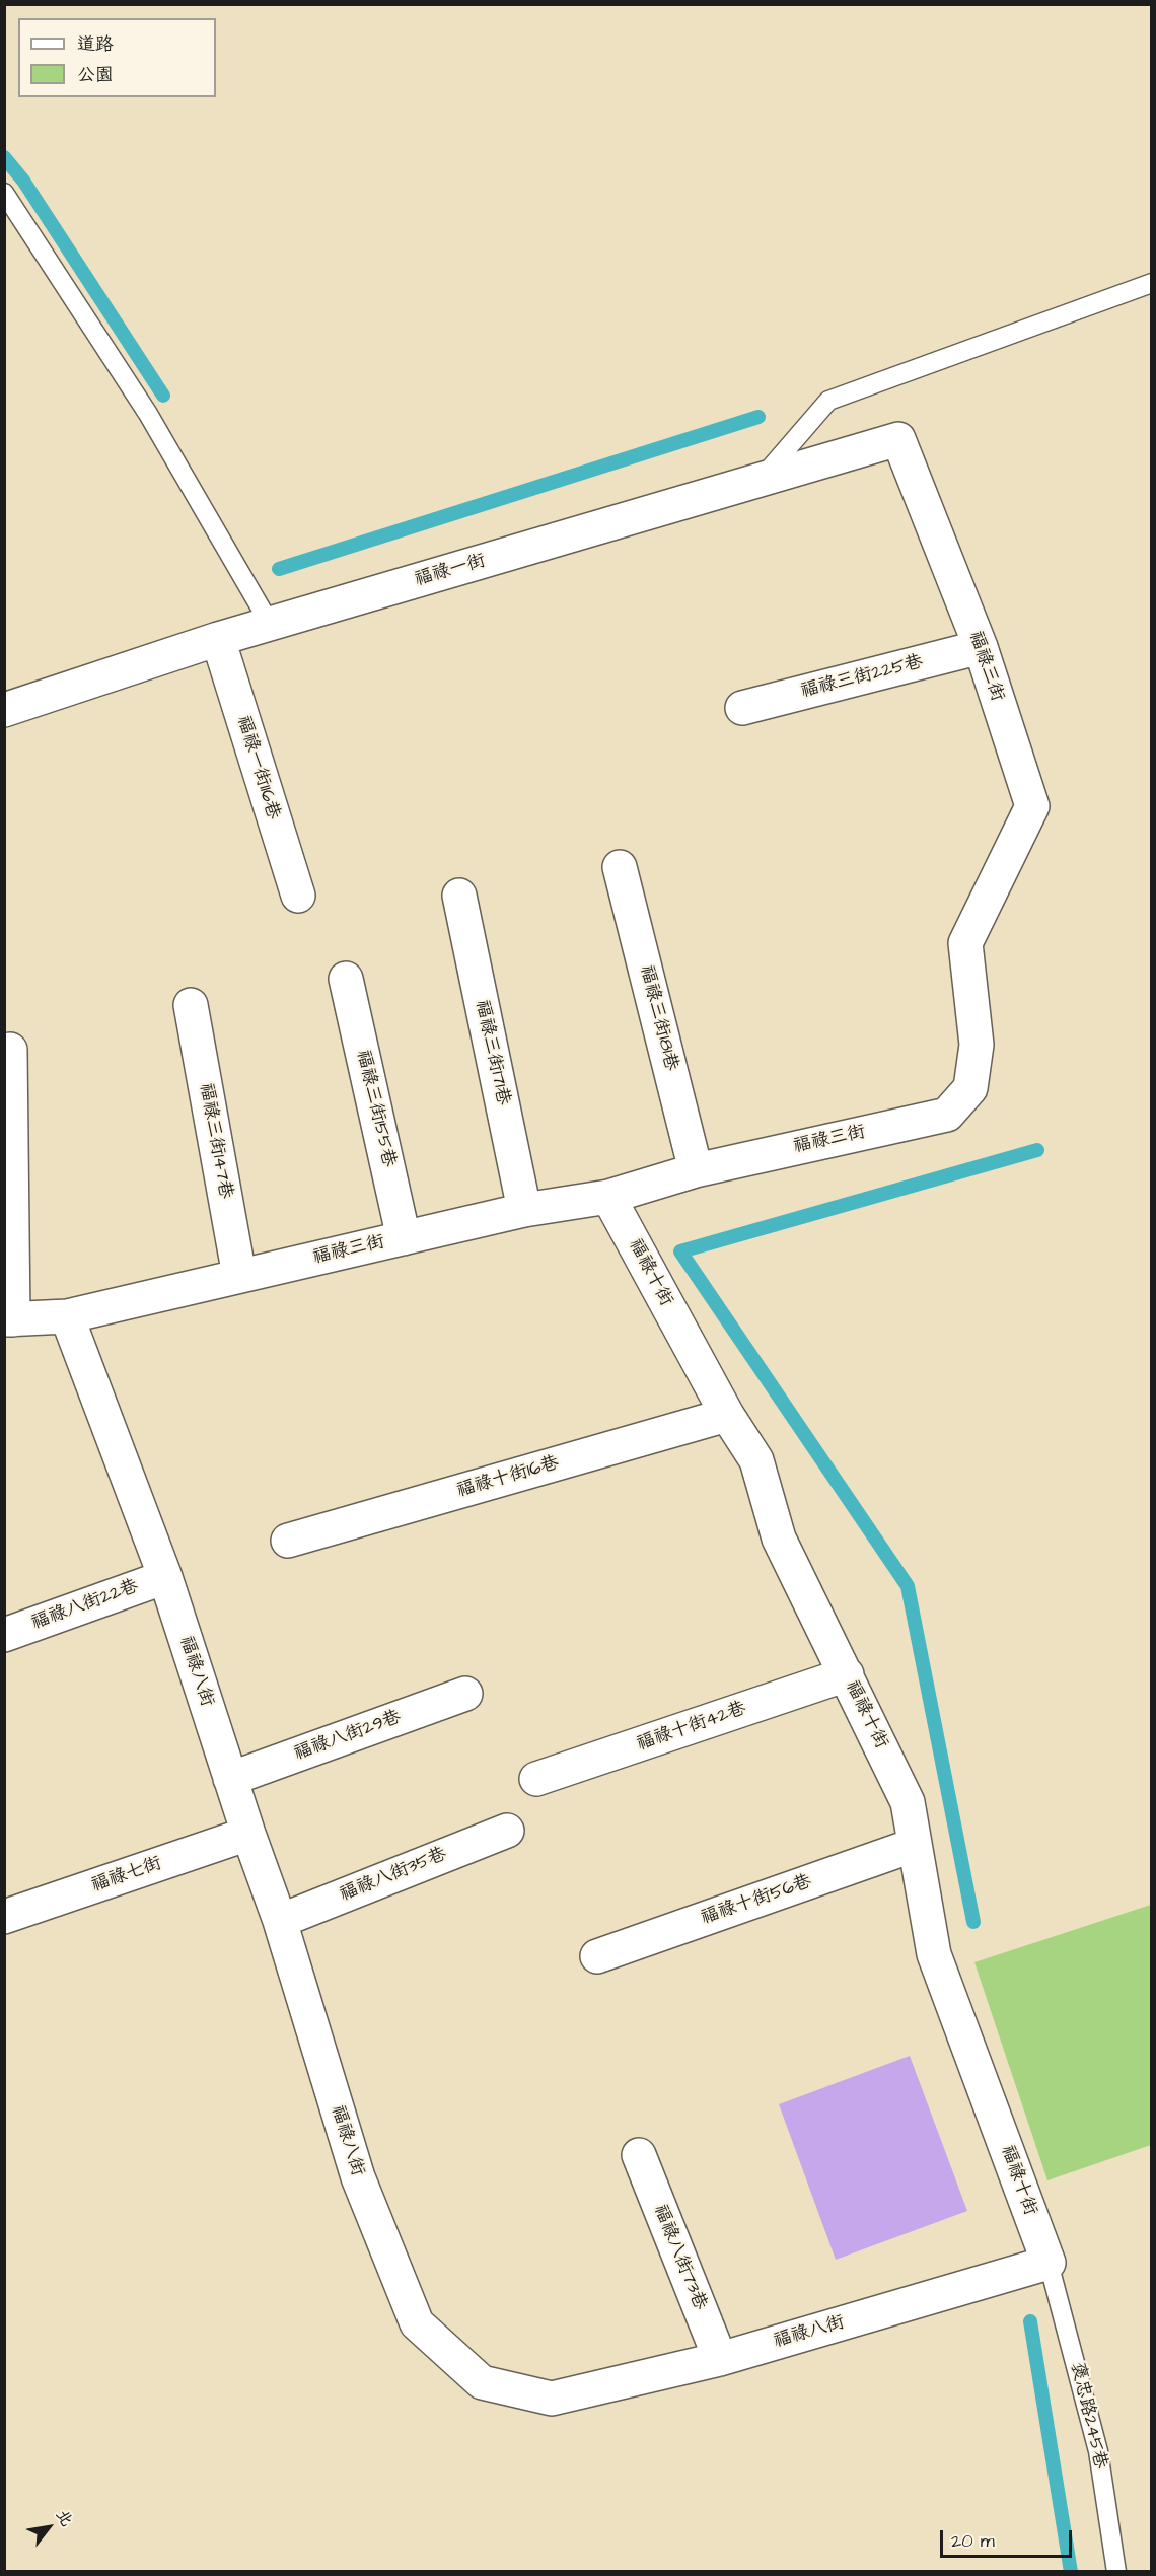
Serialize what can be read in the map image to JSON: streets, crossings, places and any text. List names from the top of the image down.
{
  "streets": {
    "street": [
      "福祿一街",
      "福祿三街",
      "福祿三街225巷",
      "福祿一街116巷",
      "福祿三街181巷",
      "福祿三街171巷",
      "福祿三街155巷",
      "福祿三街147巷",
      "福祿十街",
      "福祿十街16巷",
      "福祿八街22巷",
      "福祿八街",
      "福祿十街42巷",
      "福祿八街29巷",
      "福祿七街",
      "福祿八街35巷",
      "福祿十街56巷",
      "福祿八街73巷"
    ],
    "lane": ["褒忠路245巷"]
  },
  "crossings": [
    ["福祿一街", "福祿三街"],
    ["福祿一街", "福祿一街116巷"],
    ["福祿三街", "福祿三街225巷"],
    ["福祿三街", "福祿三街181巷"],
    ["福祿三街", "福祿三街171巷"],
    ["福祿三街", "福祿三街155巷"],
    ["福祿三街", "福祿三街147巷"],
    ["福祿三街", "福祿十街"],
    ["福祿三街", "福祿八街"],
    ["福祿十街", "福祿十街16巷"],
    ["福祿十街", "福祿八街"],
    ["福祿十街", "福祿十街42巷"],
    ["福祿十街", "福祿十街56巷"],
    ["福祿十街", "褒忠路245巷"],
    ["福祿八街22巷", "福祿八街"],
    ["福祿八街", "福祿八街29巷"],
    ["福祿八街", "福祿七街"],
    ["福祿八街", "福祿八街35巷"],
    ["福祿八街", "福祿八街73巷"],
    ["福祿八街", "褒忠路245巷"]
  ],
  "legend": ["道路", "公園"],
  "scale_bar": "20 m",
  "north": "top right"
}
